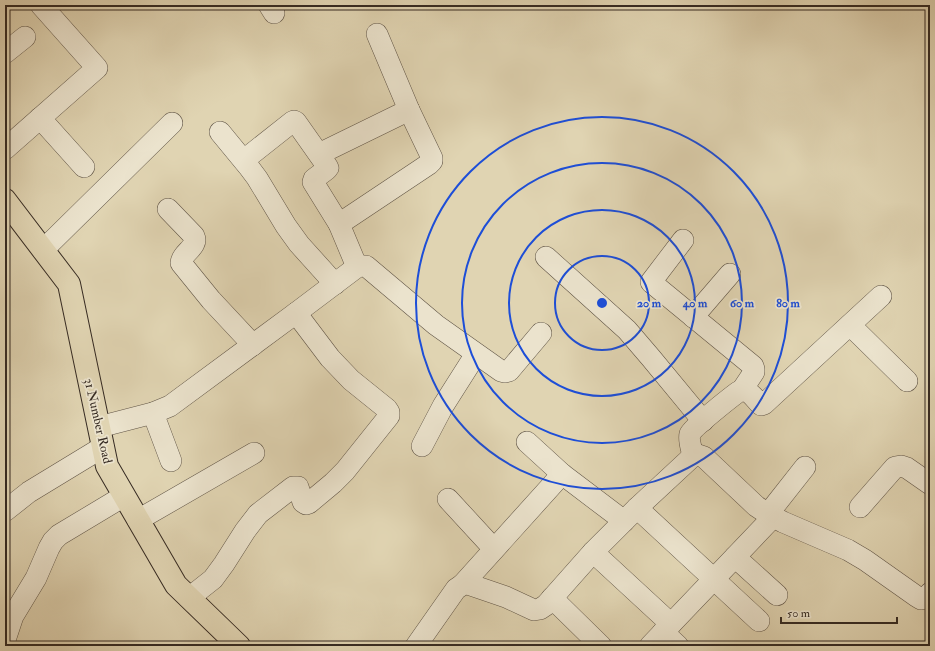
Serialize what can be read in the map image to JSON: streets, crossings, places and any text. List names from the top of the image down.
{
  "streets": {
    "main road": ["31 Number Road"]
  },
  "scale_bar": "50 m",
  "rings": [
    "20 m",
    "40 m",
    "60 m",
    "80 m"
  ]
}
